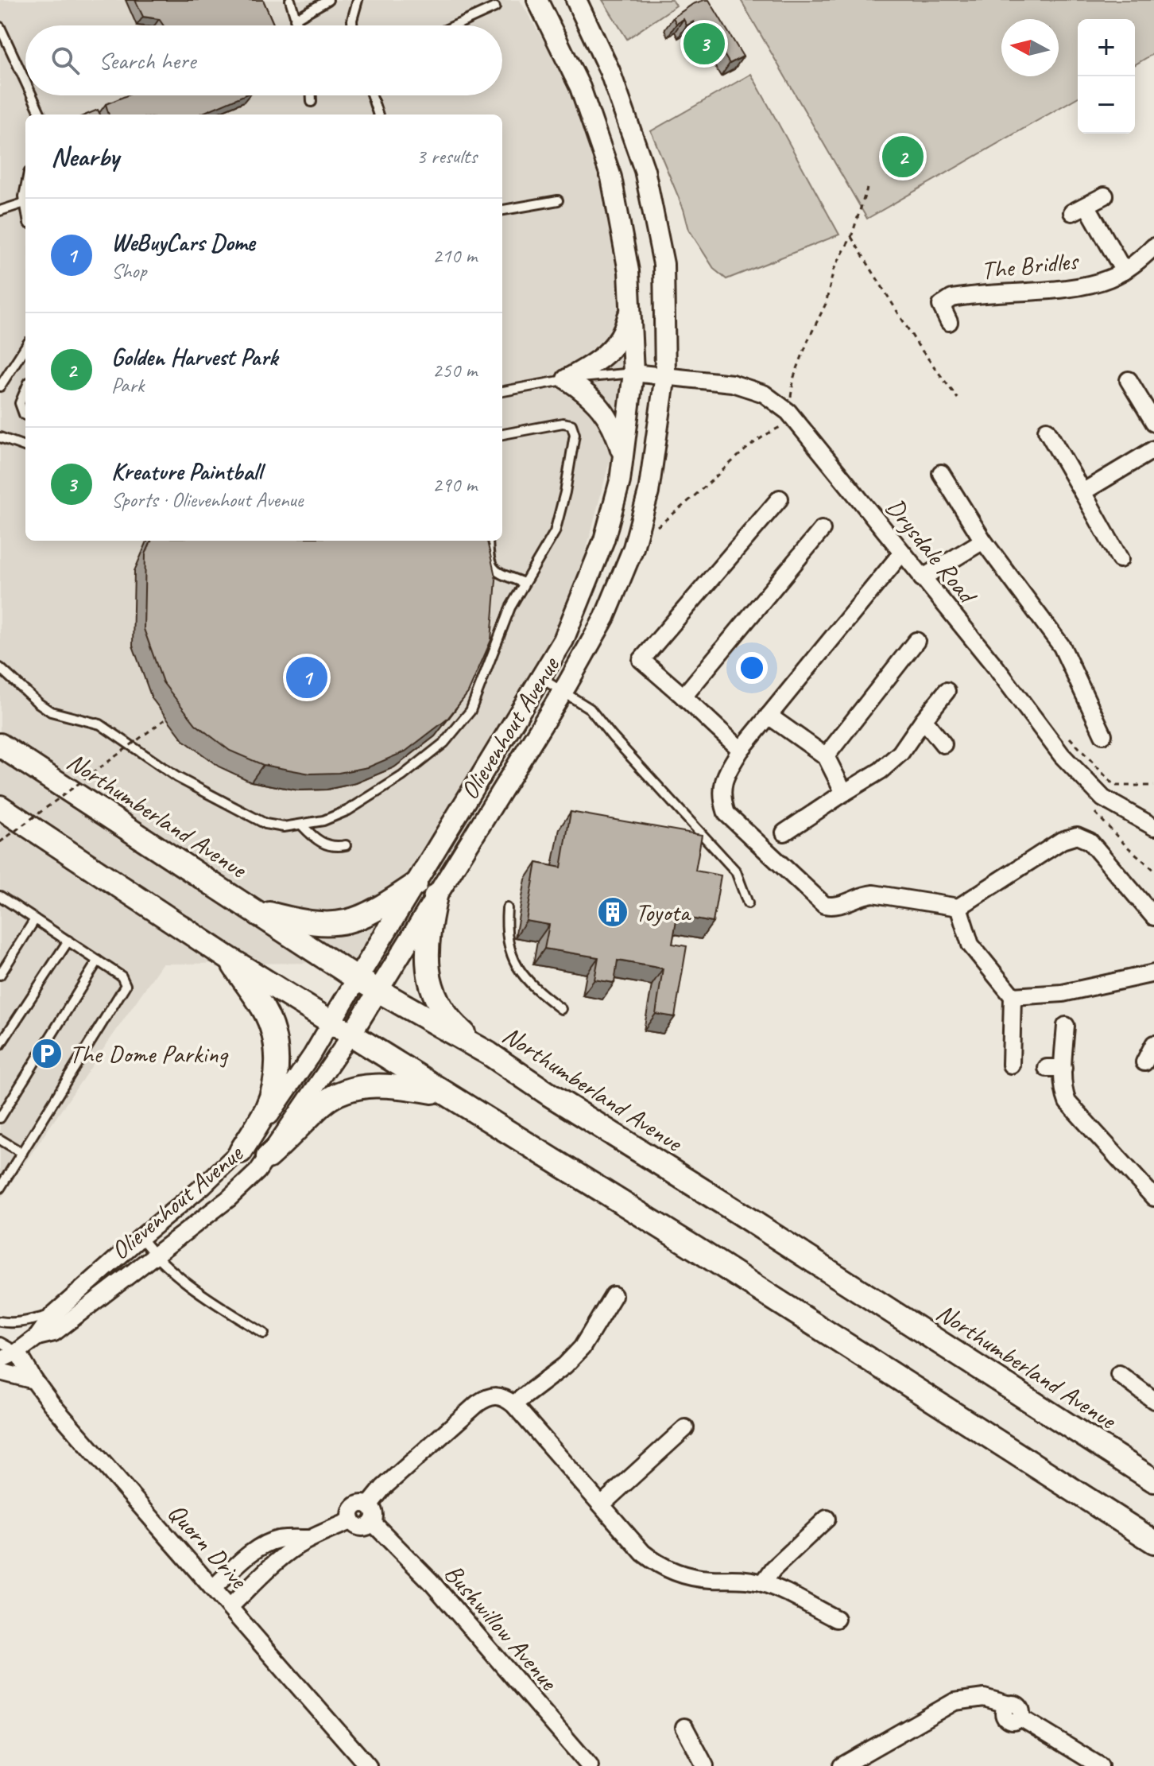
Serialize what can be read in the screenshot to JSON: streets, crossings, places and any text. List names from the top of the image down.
{
  "streets": {
    "main road": ["Northumberland Avenue"],
    "street": [
      "The Bridles",
      "Drysdale Road",
      "Olievenhout Avenue",
      "Quorn Drive",
      "Bushwillow Avenue"
    ]
  },
  "crossings": [
    ["Drysdale Road", "Olievenhout Avenue"],
    ["Olievenhout Avenue", "Northumberland Avenue"],
    ["Olievenhout Avenue", "Quorn Drive"]
  ],
  "places": {
    "building": ["Toyota"],
    "parking": ["The Dome Parking"]
  },
  "north": "left",
  "page": {
    "map_buttons": ["+", "−"],
    "pins": ["3", "2", "1"],
    "search": "Search here",
    "heading": ["Nearby", "3 results"],
    "list": [
      {
        "mark": "1",
        "name": "WeBuyCars Dome",
        "note": "Shop",
        "value": "210 m"
      },
      {
        "mark": "2",
        "name": "Golden Harvest Park",
        "note": "Park",
        "value": "250 m"
      },
      {
        "mark": "3",
        "name": "Kreature Paintball",
        "note": "Sports · Olievenhout Avenue",
        "value": "290 m"
      }
    ]
  }
}
